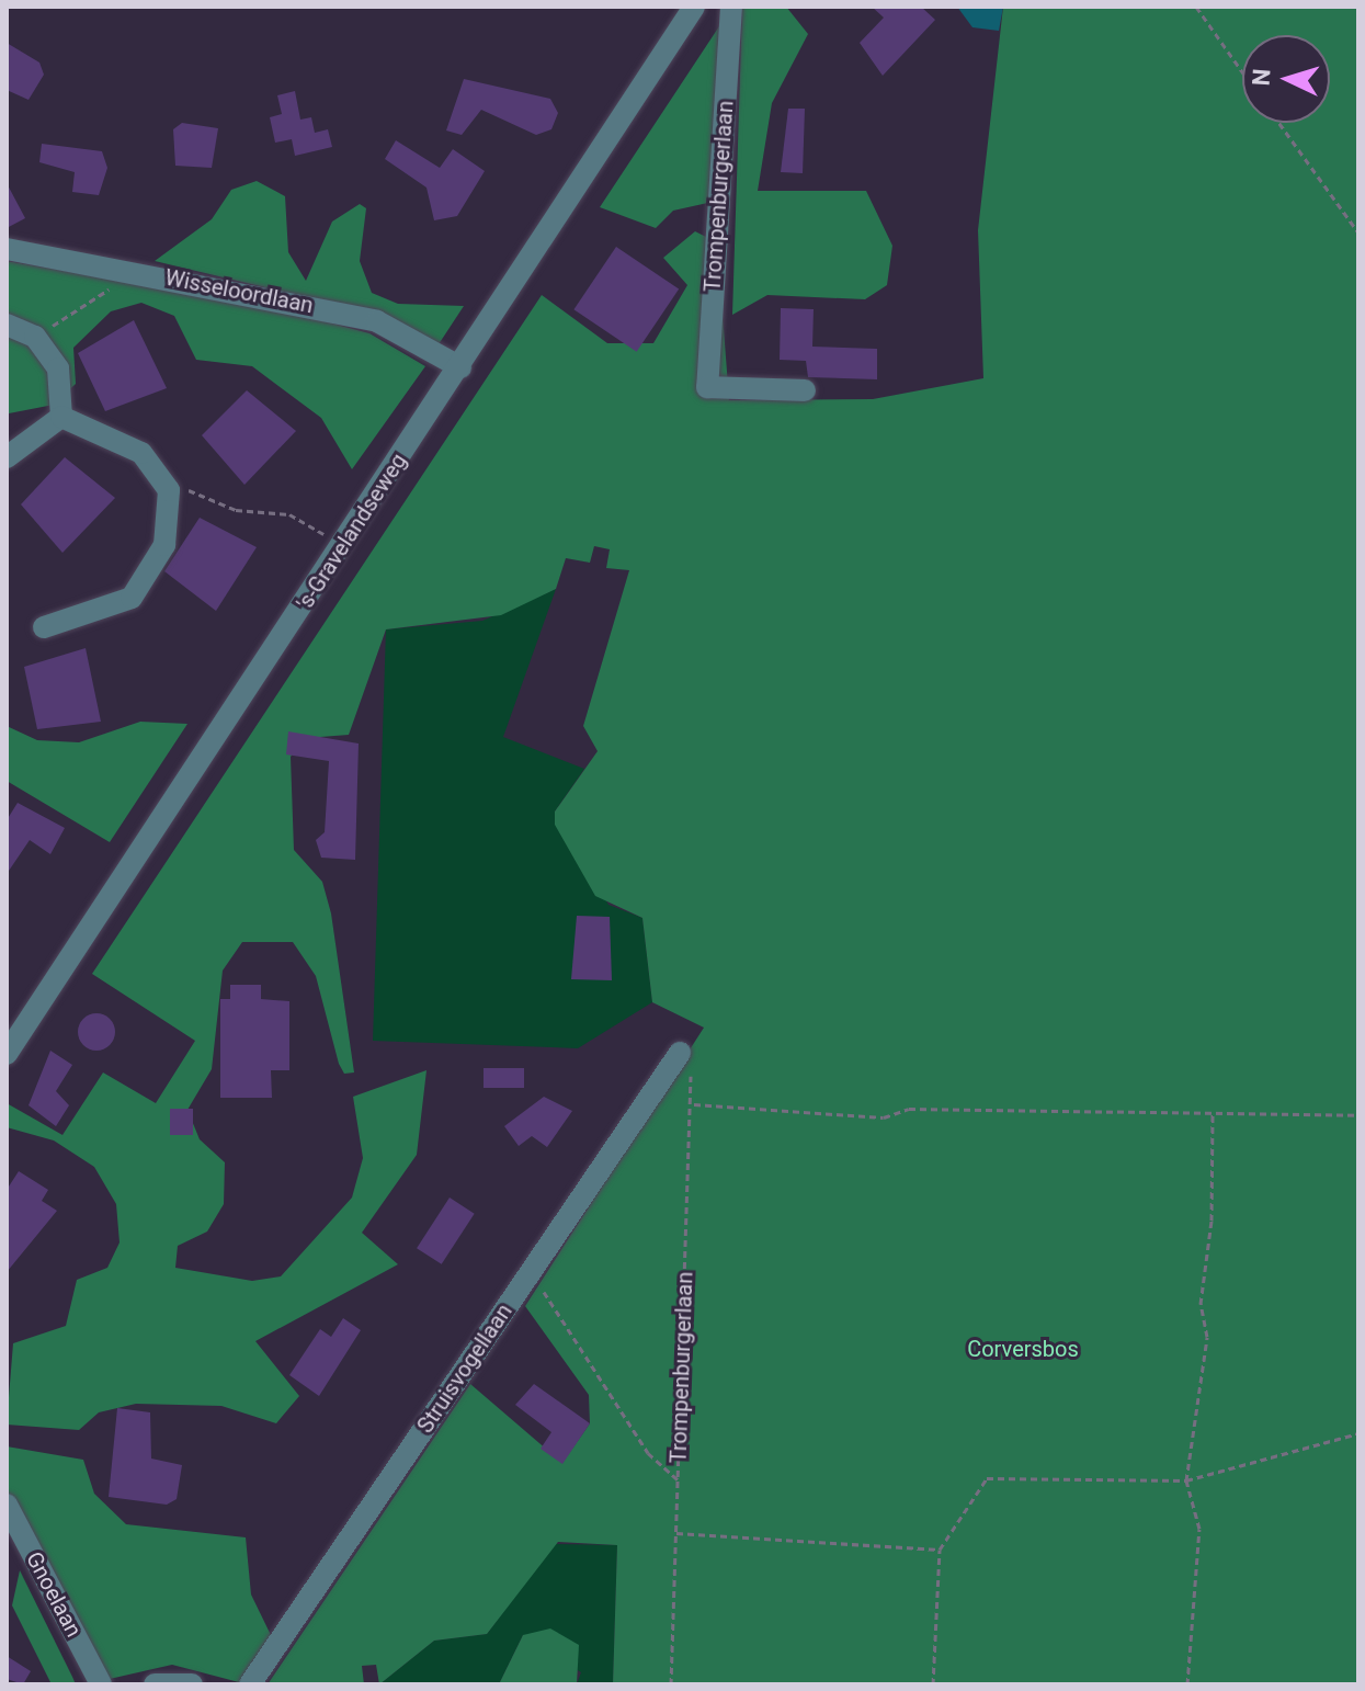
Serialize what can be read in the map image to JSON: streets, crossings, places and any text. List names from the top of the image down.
{
  "streets": {
    "street": [
      "Trompenburgerlaan",
      "Wisseloordlaan",
      "'s-Gravelandseweg",
      "Struisvogellaan",
      "Gnoelaan"
    ]
  },
  "crossings": [
    ["Trompenburgerlaan", "Struisvogellaan"],
    ["Wisseloordlaan", "'s-Gravelandseweg"]
  ],
  "parks": ["Corversbos"],
  "north": "left"
}
